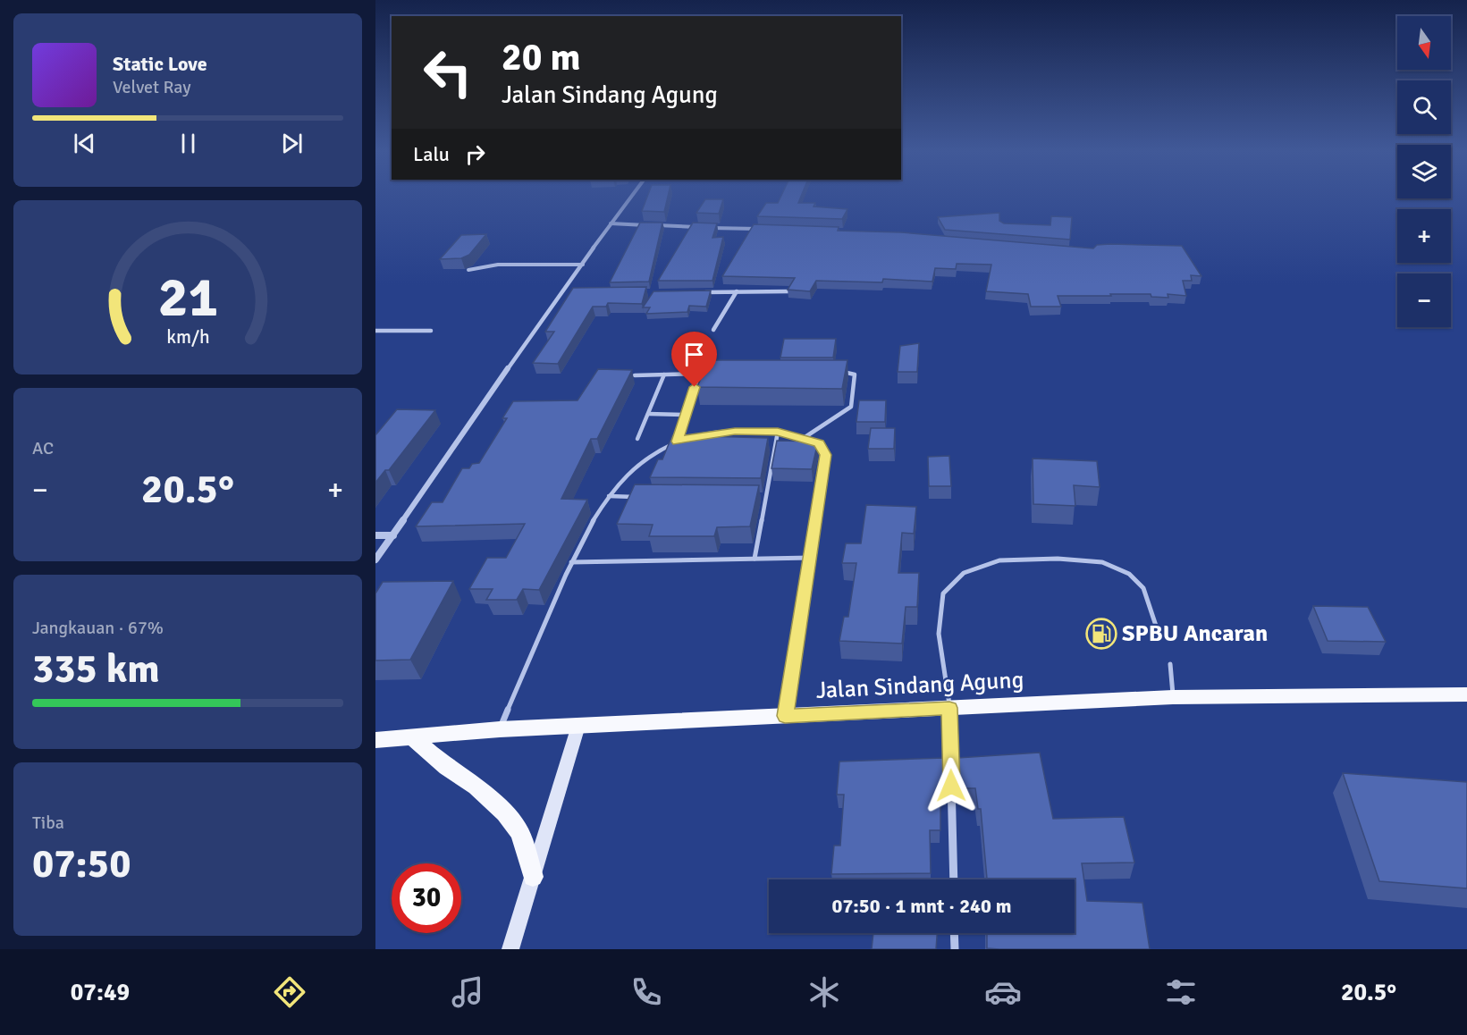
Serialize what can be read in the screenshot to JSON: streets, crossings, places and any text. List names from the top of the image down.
{
  "streets": {
    "main road": ["Jalan Sindang Agung"]
  },
  "places": {
    "fuel station": ["SPBU Ancaran"]
  },
  "north": "bottom",
  "page": {
    "map_buttons": ["+", "−"],
    "turn": ["20 m", "Jalan Sindang Agung"],
    "song": ["Static Love", "Velvet Ray"],
    "then": "Lalu",
    "tile": [
      "AC",
      ["Jangkauan · 67%", "335 km"],
      ["Tiba", "07:50"]
    ],
    "heat": ["−", "20.5°", "+"],
    "limit": "30",
    "trip": "07:50 · 1 mnt · 240 m",
    "tabs": ["07:49", "20.5°"],
    "gauge": ["21", "km/h"]
  }
}
